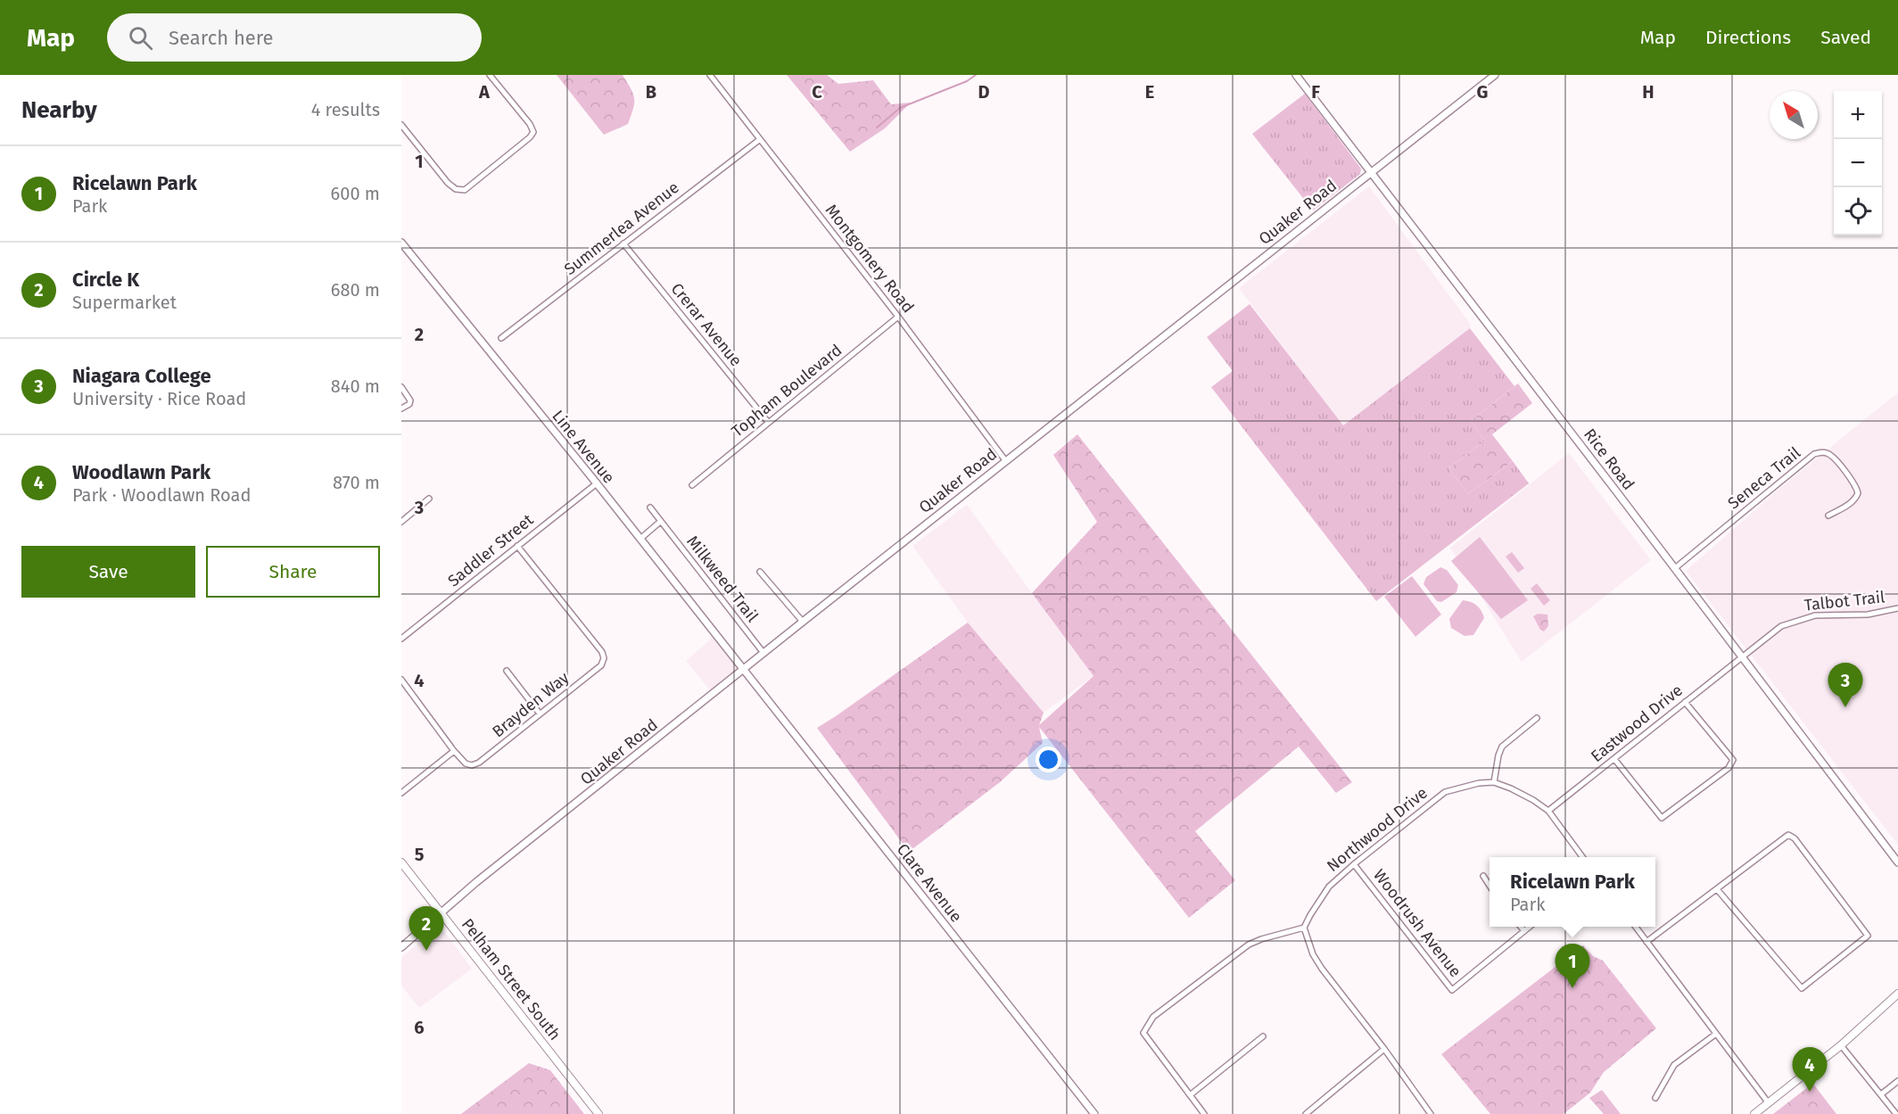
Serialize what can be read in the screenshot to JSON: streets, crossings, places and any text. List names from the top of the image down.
{
  "streets": {
    "main road": ["Pelham Street South"],
    "street": [
      "Quaker Road",
      "Summerlea Avenue",
      "Montgomery Road",
      "Crerar Avenue",
      "Topham Boulevard",
      "Line Avenue",
      "Rice Road",
      "Seneca Trail",
      "Saddler Street",
      "Milkweed Trail",
      "Talbot Trail",
      "Brayden Way",
      "Eastwood Drive",
      "Northwood Drive",
      "Clare Avenue",
      "Woodrush Avenue"
    ]
  },
  "crossings": [
    ["Quaker Road", "Montgomery Road"],
    ["Quaker Road", "Line Avenue"],
    ["Quaker Road", "Rice Road"],
    ["Quaker Road", "Milkweed Trail"],
    ["Quaker Road", "Clare Avenue"],
    ["Quaker Road", "Pelham Street South"],
    ["Summerlea Avenue", "Montgomery Road"],
    ["Summerlea Avenue", "Crerar Avenue"],
    ["Montgomery Road", "Topham Boulevard"],
    ["Crerar Avenue", "Topham Boulevard"],
    ["Line Avenue", "Saddler Street"],
    ["Line Avenue", "Clare Avenue"],
    ["Rice Road", "Seneca Trail"],
    ["Rice Road", "Talbot Trail"],
    ["Rice Road", "Eastwood Drive"],
    ["Saddler Street", "Brayden Way"],
    ["Talbot Trail", "Eastwood Drive"],
    ["Northwood Drive", "Woodrush Avenue"]
  ],
  "north": "top left",
  "page": {
    "header": "Map",
    "search": "Search here",
    "nav": ["Map", "Directions", "Saved"],
    "heading": ["Nearby", "4 results"],
    "map_buttons": ["+", "−"],
    "list": [
      {
        "mark": "1",
        "name": "Ricelawn Park",
        "note": "Park",
        "value": "600 m"
      },
      {
        "mark": "2",
        "name": "Circle K",
        "note": "Supermarket",
        "value": "680 m"
      },
      {
        "mark": "3",
        "name": "Niagara College",
        "note": "University · Rice Road",
        "value": "840 m"
      },
      {
        "mark": "4",
        "name": "Woodlawn Park",
        "note": "Park · Woodlawn Road",
        "value": "870 m"
      }
    ],
    "buttons": ["Save", "Share"],
    "pins": [
      "3",
      "2",
      "1",
      "4"
    ],
    "popup": ["Ricelawn Park", "Park"]
  },
  "grid": {
    "columns": [
      "A",
      "B",
      "C",
      "D",
      "E",
      "F",
      "G",
      "H"
    ],
    "rows": [
      "1",
      "2",
      "3",
      "4",
      "5",
      "6"
    ]
  }
}
